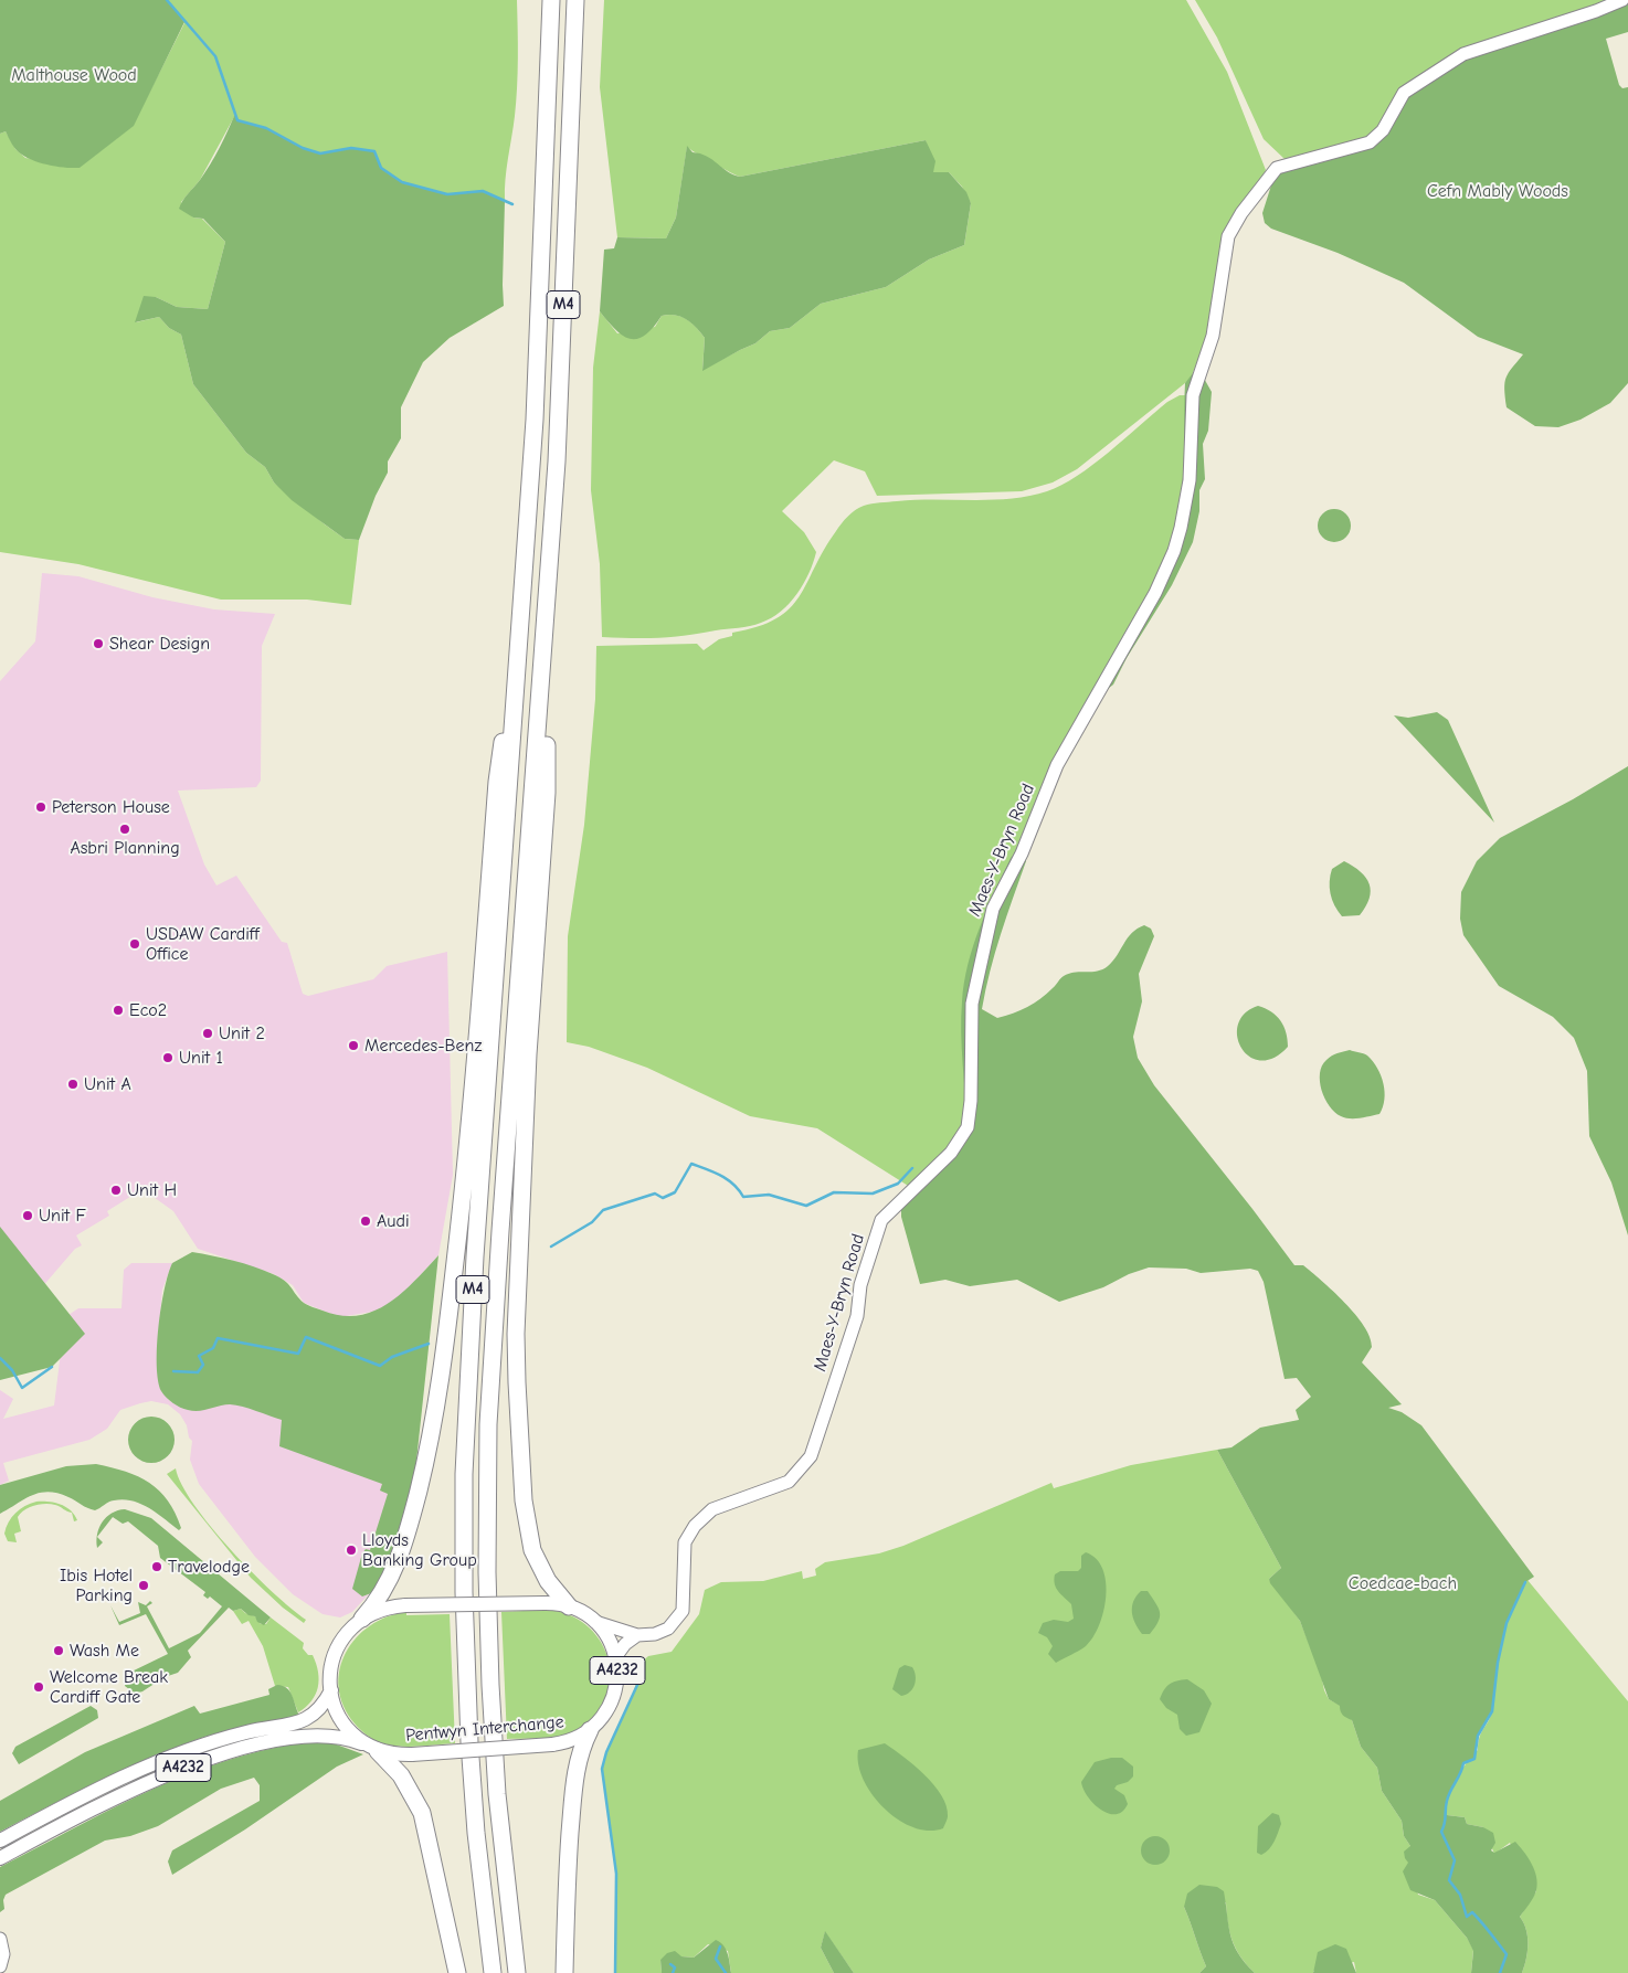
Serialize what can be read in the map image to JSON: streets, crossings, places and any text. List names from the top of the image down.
{
  "streets": {
    "highway": ["M4"],
    "main road": ["A4232", "Pentwyn Interchange"],
    "street": ["Maes-Y-Bryn Road"]
  },
  "crossings": [
    ["Maes-Y-Bryn Road", "Pentwyn Interchange"],
    ["A4232", "Pentwyn Interchange"]
  ],
  "parks": ["Malthouse Wood", "Cefn Mably Woods", "Coedcae-bach"],
  "places": [
    "Shear Design",
    "Peterson House",
    "Asbri Planning",
    "USDAW Cardiff Office",
    "Eco2",
    "Unit 2",
    "Mercedes-Benz",
    "Unit 1",
    "Unit A",
    "Unit H",
    "Unit F",
    "Audi",
    "Lloyds Banking Group",
    "Travelodge",
    "Ibis Hotel Parking",
    "Wash Me",
    "Welcome Break Cardiff Gate"
  ]
}
